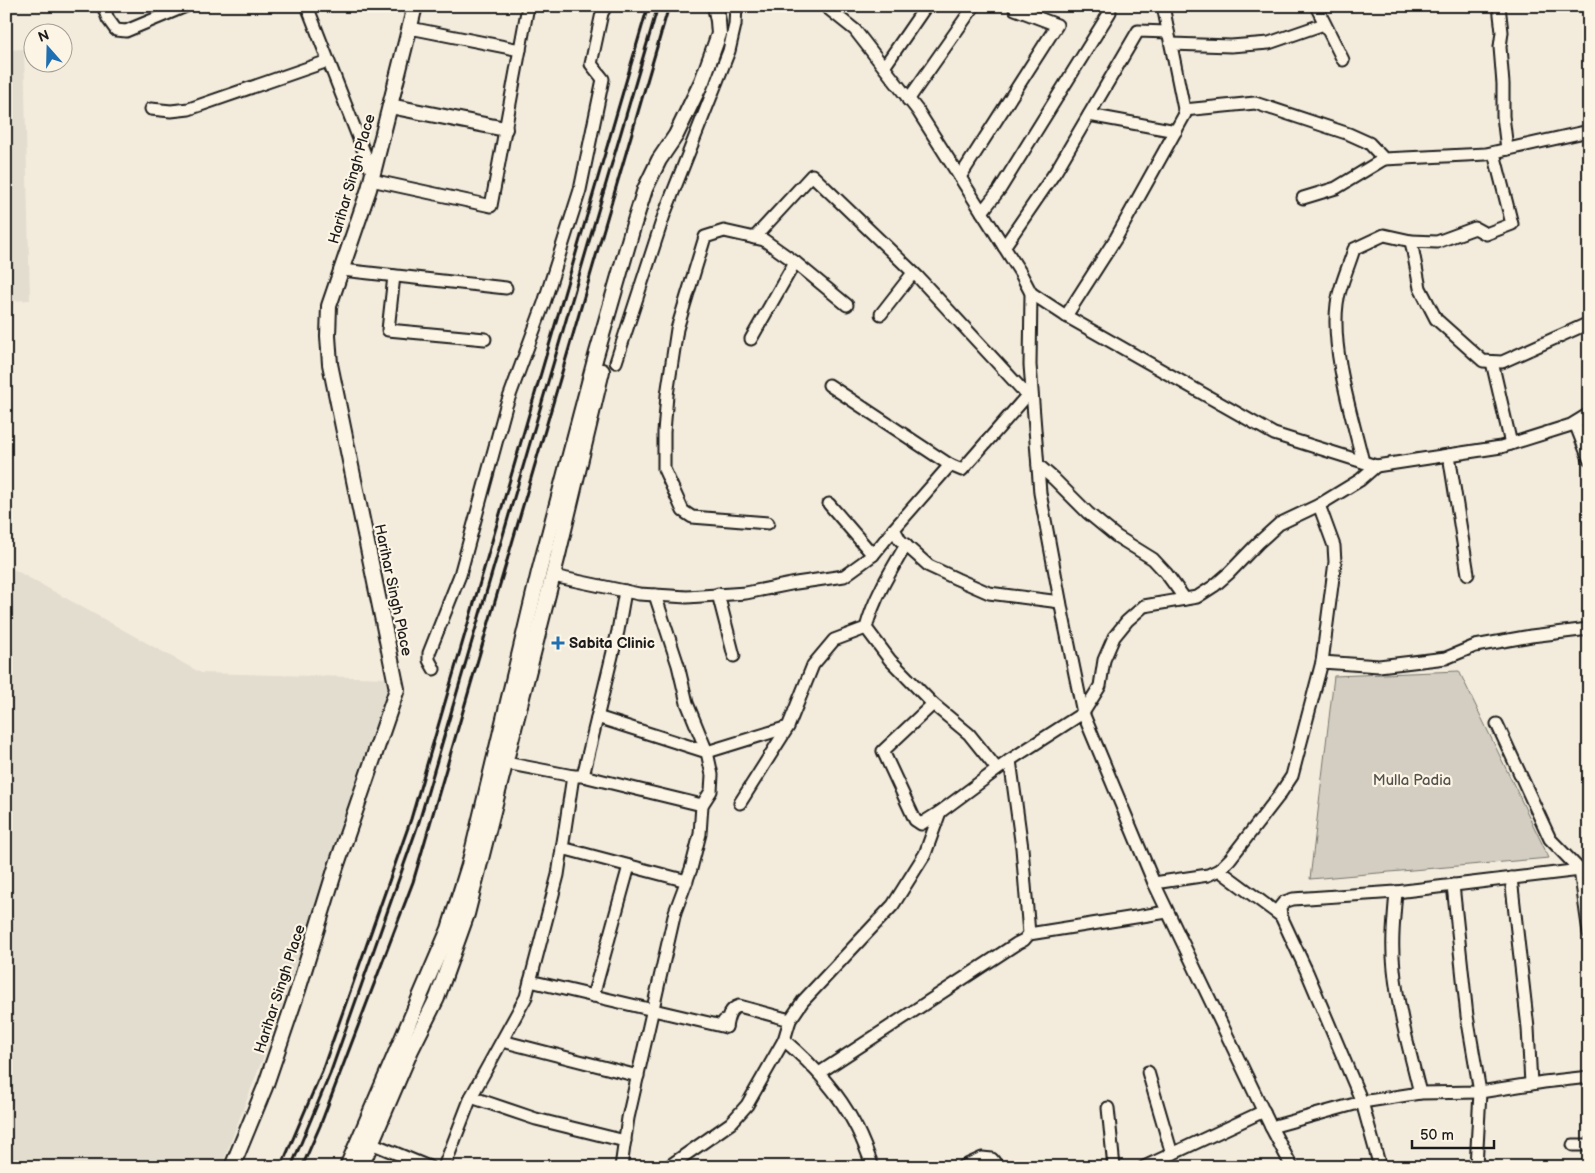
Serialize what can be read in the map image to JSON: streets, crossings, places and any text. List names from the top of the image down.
{
  "streets": {
    "street": ["Harihar Singh Place"]
  },
  "parks": ["Mulla Padia"],
  "places": {
    "health": ["Sabita Clinic"]
  },
  "scale_bar": "50 m",
  "north": "top"
}
